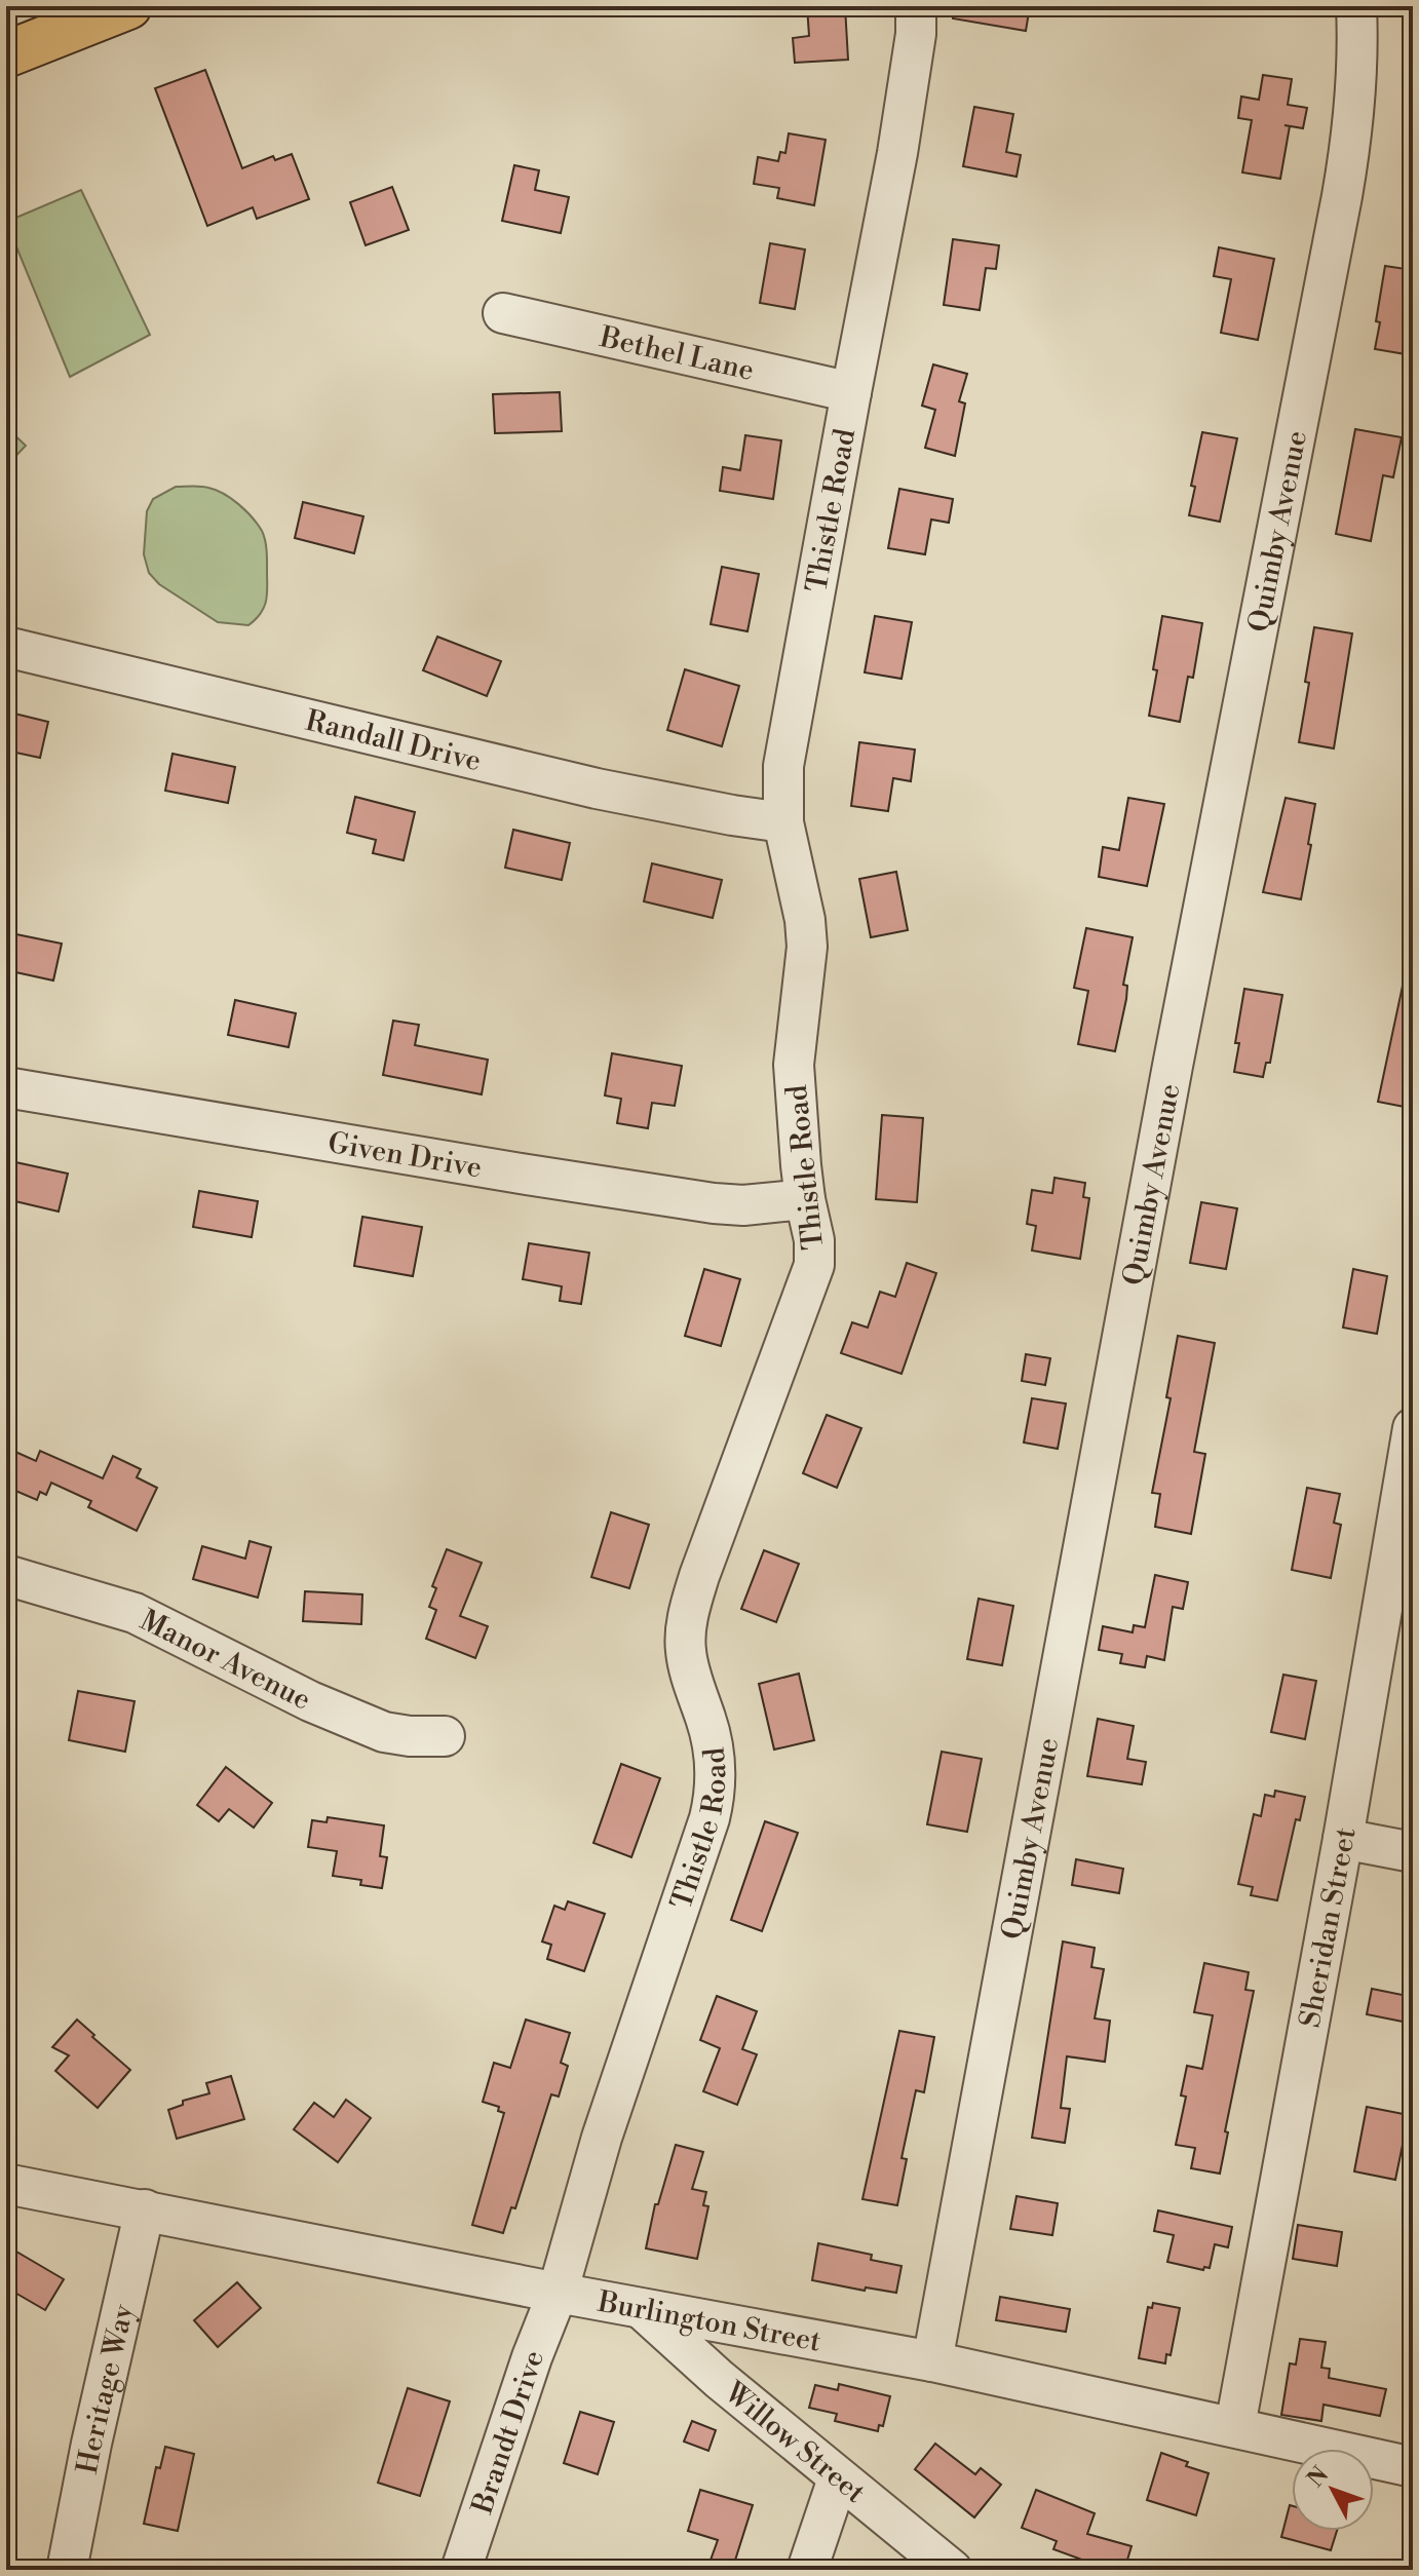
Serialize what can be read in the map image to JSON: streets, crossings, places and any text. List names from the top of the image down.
{
  "streets": {
    "street": [
      "Bethel Lane",
      "Thistle Road",
      "Quimby Avenue",
      "Randall Drive",
      "Given Drive",
      "Manor Avenue",
      "Sheridan Street",
      "Burlington Street",
      "Heritage Way",
      "Brandt Drive",
      "Willow Street"
    ]
  },
  "crossings": [
    ["Bethel Lane", "Thistle Road"],
    ["Thistle Road", "Randall Drive"],
    ["Thistle Road", "Given Drive"],
    ["Thistle Road", "Burlington Street"],
    ["Thistle Road", "Brandt Drive"],
    ["Quimby Avenue", "Burlington Street"],
    ["Sheridan Street", "Burlington Street"],
    ["Burlington Street", "Heritage Way"],
    ["Burlington Street", "Brandt Drive"],
    ["Burlington Street", "Willow Street"]
  ],
  "north": "top left"
}
